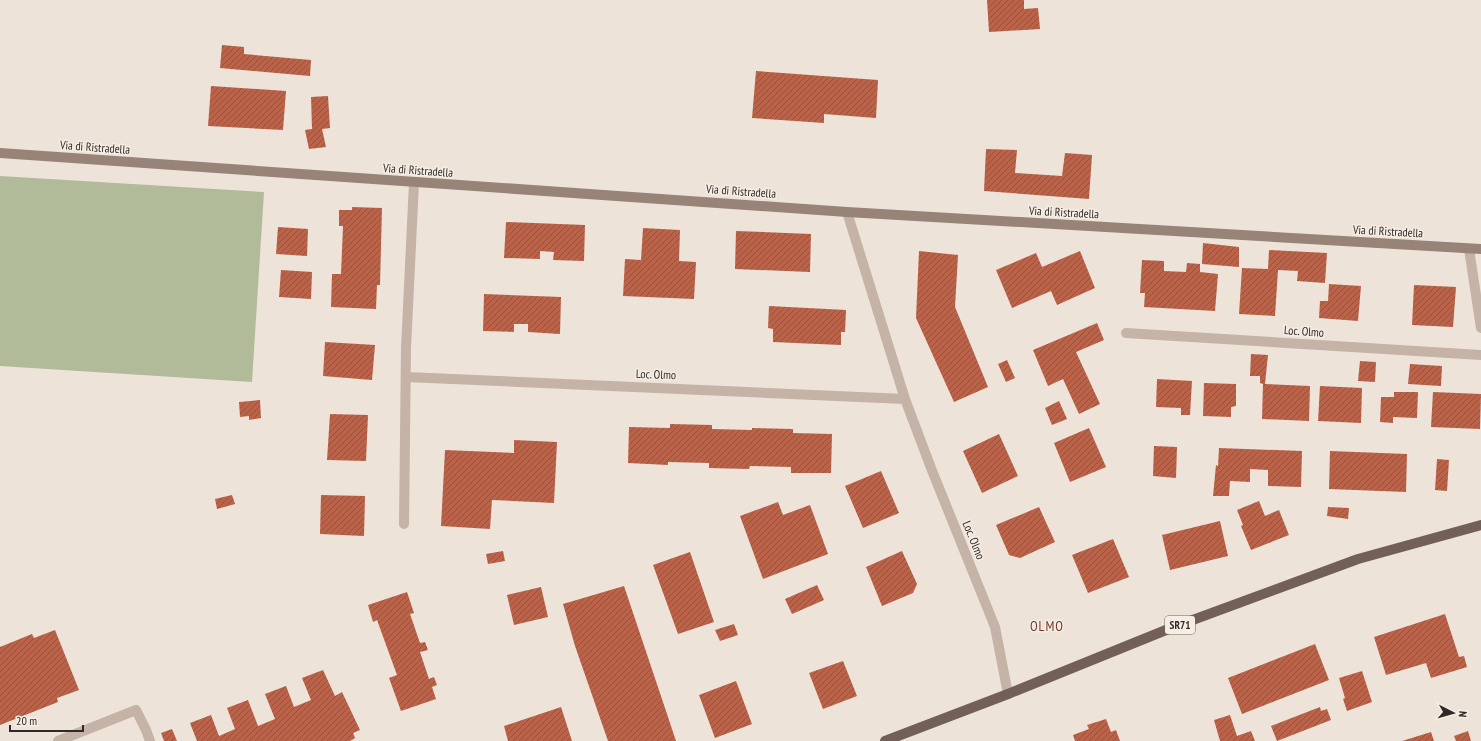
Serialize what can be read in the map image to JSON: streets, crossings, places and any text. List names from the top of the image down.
{
  "streets": {
    "main road": ["SR71"],
    "street": ["Via di Ristradella", "Loc. Olmo"]
  },
  "crossings": [
    ["Via di Ristradella", "Loc. Olmo"],
    ["Loc. Olmo", "SR71"]
  ],
  "districts": ["OLMO"],
  "scale_bar": "20 m",
  "north": "right"
}
